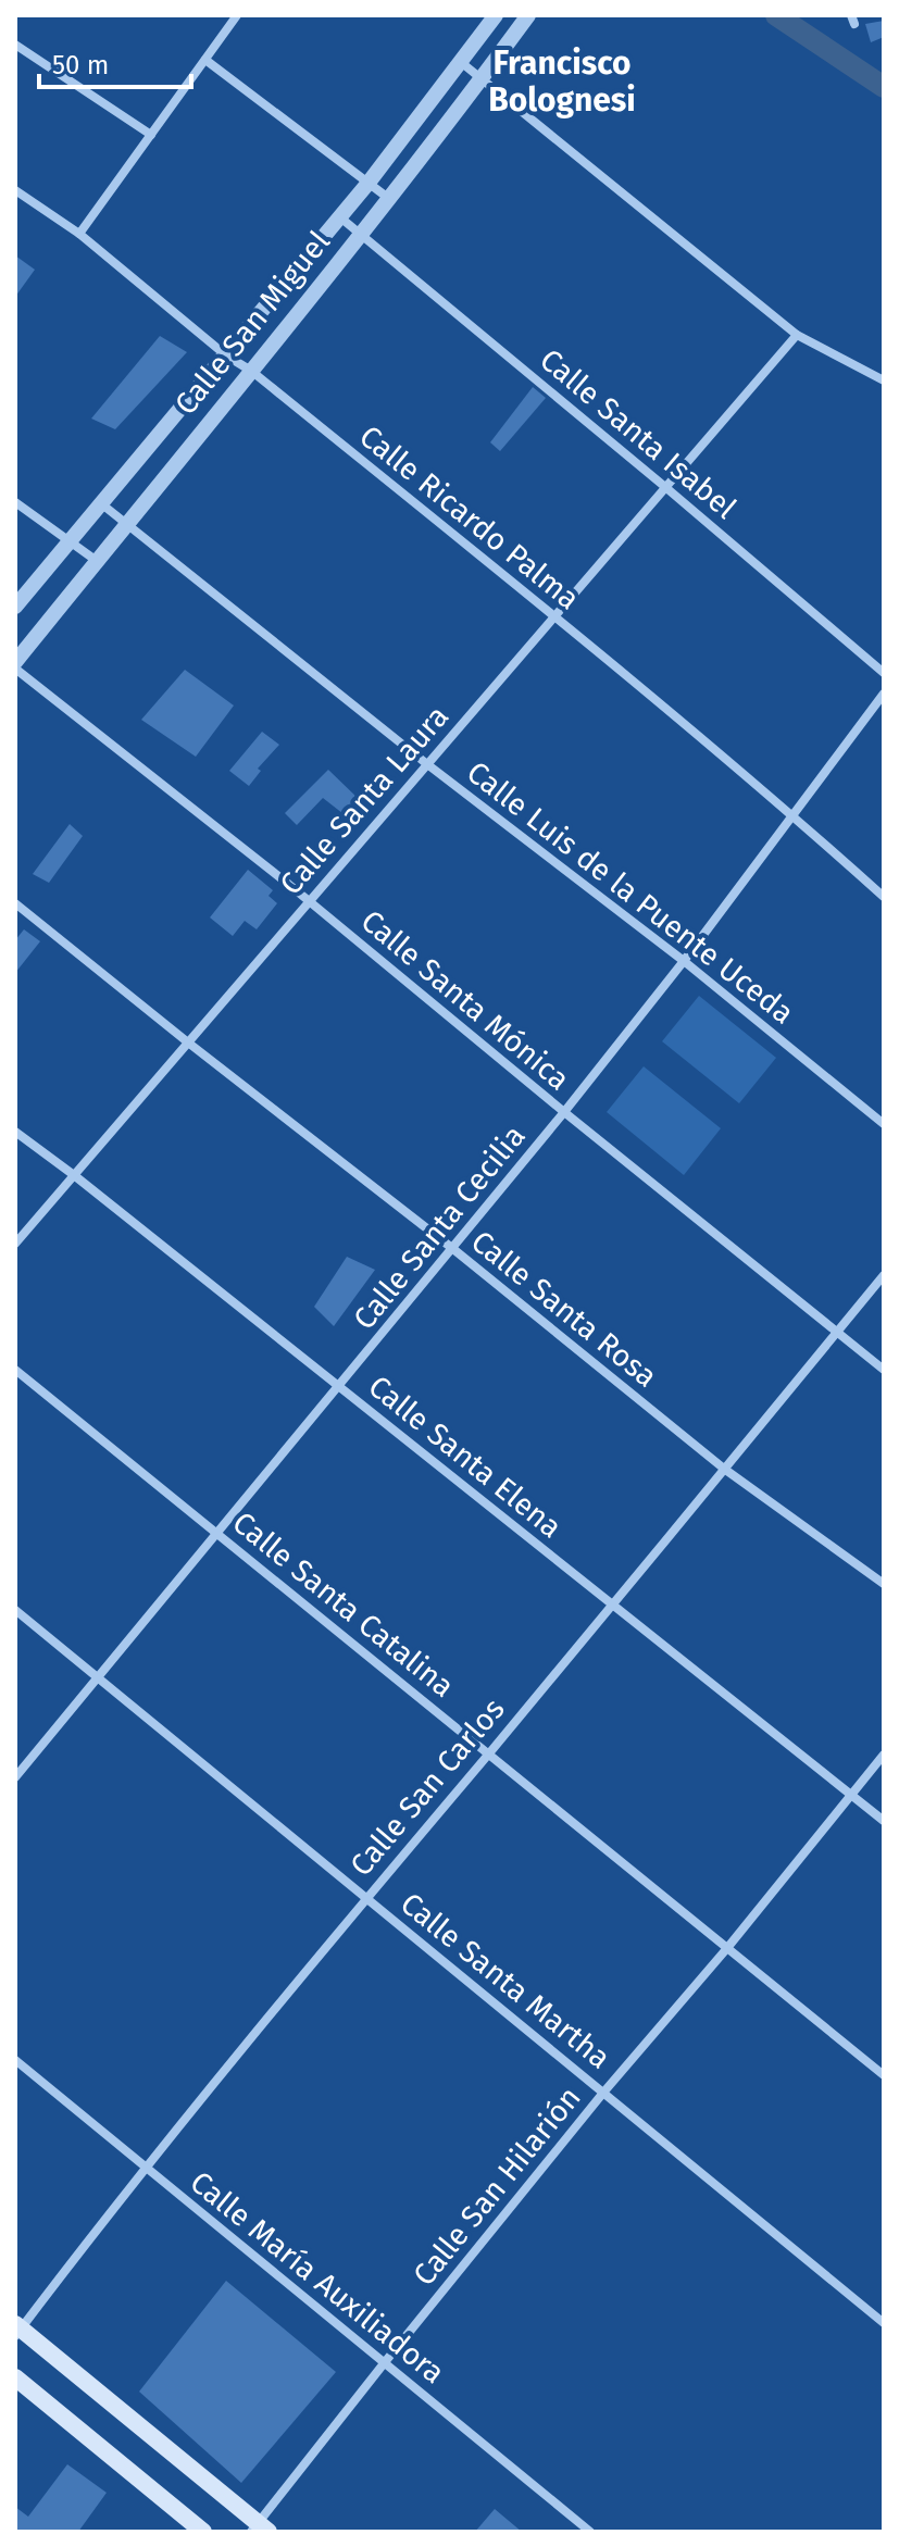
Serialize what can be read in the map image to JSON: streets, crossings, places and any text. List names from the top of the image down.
{
  "streets": {
    "street": [
      "Calle San Miguel",
      "Calle Santa Isabel",
      "Calle Ricardo Palma",
      "Calle Santa Laura",
      "Calle Luis de la Puente Uceda",
      "Calle Santa Mónica",
      "Calle Santa Cecilia",
      "Calle Santa Rosa",
      "Calle Santa Elena",
      "Calle Santa Catalina",
      "Calle San Carlos",
      "Calle Santa Martha",
      "Calle San Hilarión",
      "Calle María Auxiliadora"
    ]
  },
  "crossings": [
    ["Calle San Miguel", "Calle Santa Isabel"],
    ["Calle San Miguel", "Calle Ricardo Palma"],
    ["Calle San Miguel", "Calle Luis de la Puente Uceda"],
    ["Calle San Miguel", "Calle Santa Mónica"],
    ["Calle Santa Isabel", "Calle Santa Laura"],
    ["Calle Ricardo Palma", "Calle Santa Laura"],
    ["Calle Ricardo Palma", "Calle Santa Cecilia"],
    ["Calle Santa Laura", "Calle Luis de la Puente Uceda"],
    ["Calle Santa Laura", "Calle Santa Mónica"],
    ["Calle Santa Laura", "Calle Santa Rosa"],
    ["Calle Santa Laura", "Calle Santa Elena"],
    ["Calle Luis de la Puente Uceda", "Calle Santa Cecilia"],
    ["Calle Santa Mónica", "Calle Santa Cecilia"],
    ["Calle Santa Mónica", "Calle San Carlos"],
    ["Calle Santa Cecilia", "Calle Santa Rosa"],
    ["Calle Santa Cecilia", "Calle Santa Elena"],
    ["Calle Santa Cecilia", "Calle Santa Catalina"],
    ["Calle Santa Cecilia", "Calle Santa Martha"],
    ["Calle Santa Rosa", "Calle San Carlos"],
    ["Calle Santa Elena", "Calle San Carlos"],
    ["Calle Santa Elena", "Calle San Hilarión"],
    ["Calle Santa Catalina", "Calle San Carlos"],
    ["Calle Santa Catalina", "Calle San Hilarión"],
    ["Calle San Carlos", "Calle Santa Martha"],
    ["Calle San Carlos", "Calle María Auxiliadora"],
    ["Calle Santa Martha", "Calle San Hilarión"],
    ["Calle San Hilarión", "Calle María Auxiliadora"]
  ],
  "districts": ["Francisco Bolognesi"],
  "scale_bar": "50 m"
}
